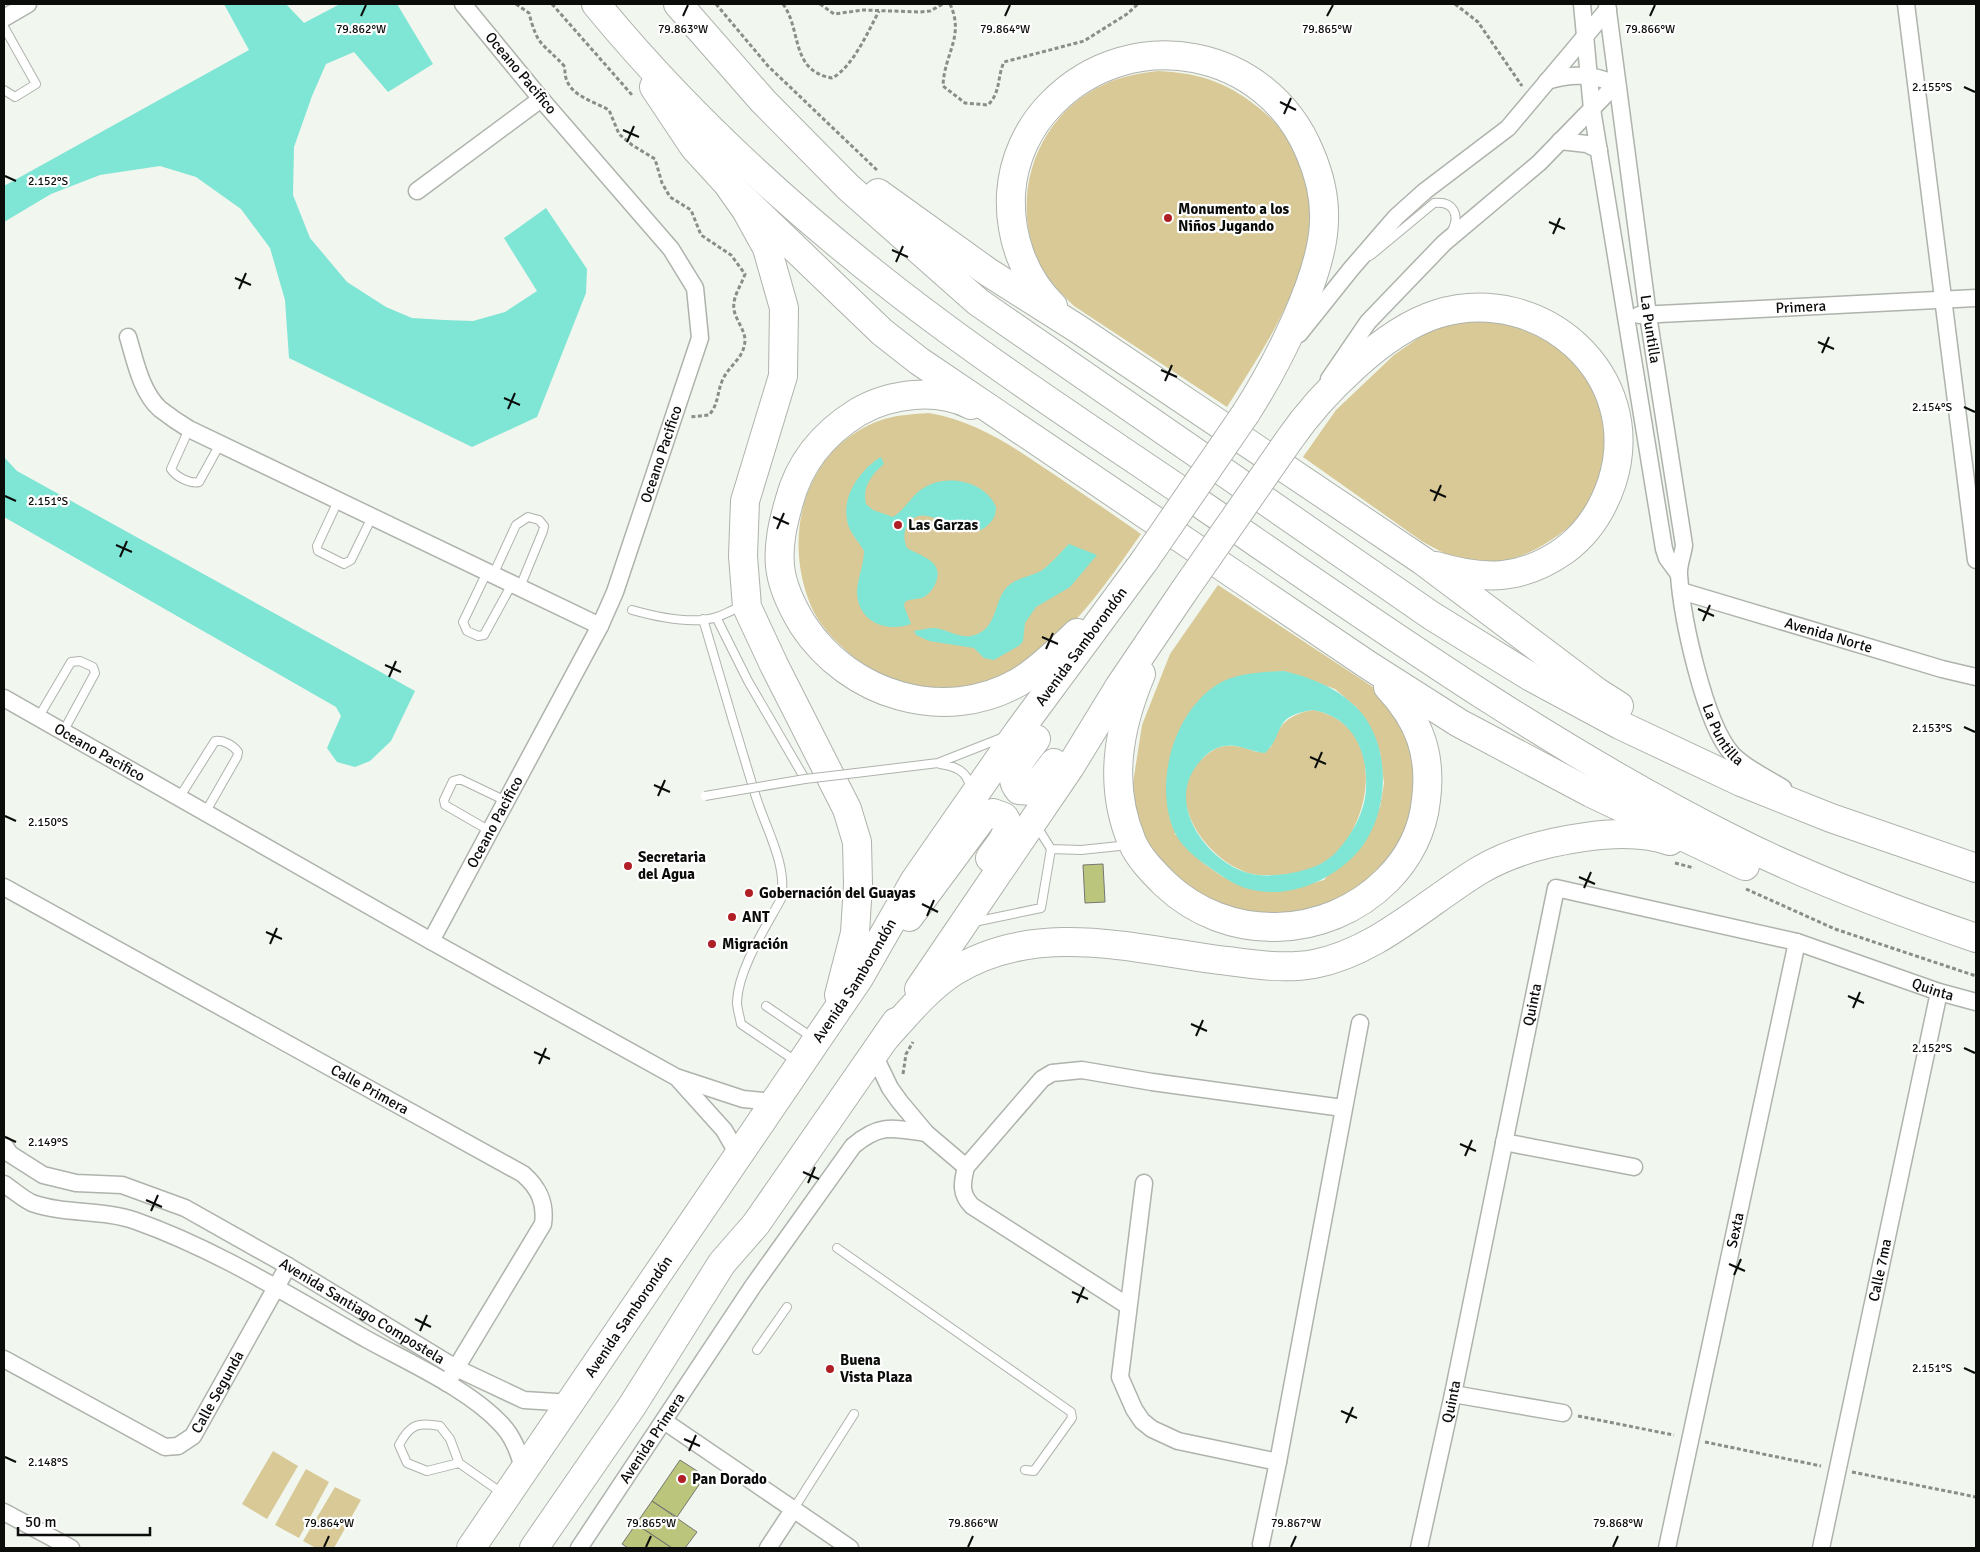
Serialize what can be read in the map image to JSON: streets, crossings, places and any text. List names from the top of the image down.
{
  "streets": {
    "highway": ["Avenida Samborondón"],
    "street": [
      "Oceano Pacifico",
      "Primera",
      "La Puntilla",
      "Avenida Norte",
      "Quinta",
      "Calle Primera",
      "Sexta",
      "Calle 7ma",
      "Avenida Santiago Compostela",
      "Calle Segunda",
      "Avenida Primera"
    ]
  },
  "crossings": [
    ["Oceano Pacifico", "Avenida Samborondón"],
    ["Primera", "La Puntilla"],
    ["La Puntilla", "Avenida Norte"],
    ["La Puntilla", "Avenida Samborondón"],
    ["Avenida Samborondón", "Avenida Santiago Compostela"],
    ["Quinta", "Sexta"],
    ["Quinta", "Calle 7ma"],
    ["Calle Primera", "Avenida Santiago Compostela"],
    ["Avenida Santiago Compostela", "Calle Segunda"]
  ],
  "places": [
    "Monumento a los Niños Jugando",
    "Las Garzas",
    "Secretaria del Agua",
    "Gobernación del Guayas",
    "ANT",
    "Migración",
    "Buena Vista Plaza",
    "Pan Dorado"
  ],
  "scale_bar": "50 m",
  "coordinates": [
    "79.862°W",
    "79.863°W",
    "79.864°W",
    "79.865°W",
    "79.866°W",
    "2.155°S",
    "2.152°S",
    "2.154°S",
    "2.151°S",
    "2.153°S",
    "2.150°S",
    "2.149°S",
    "2.148°S",
    "79.867°W",
    "79.868°W"
  ]
}
